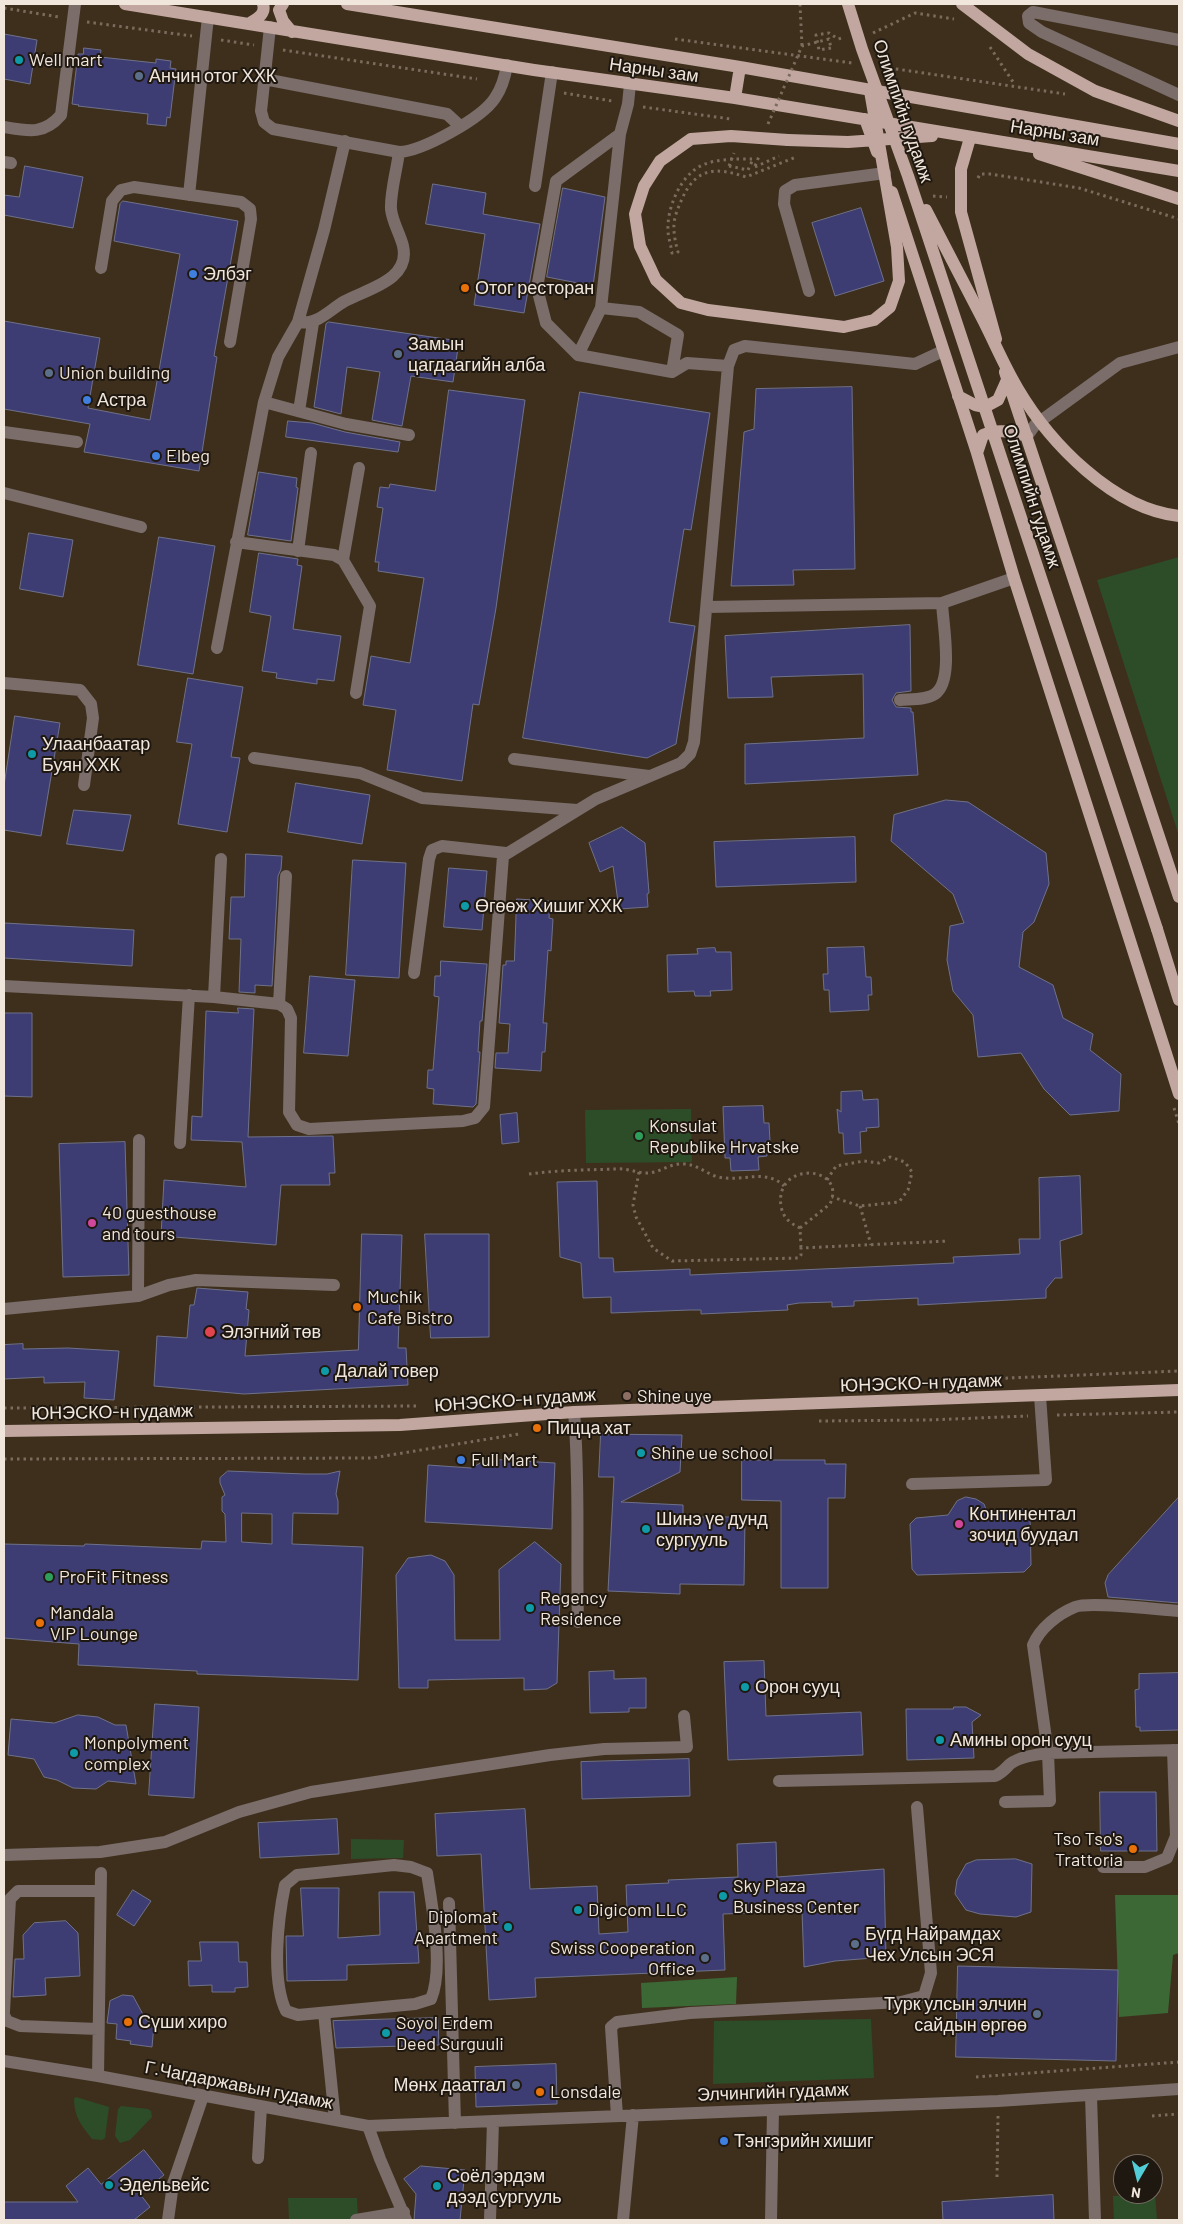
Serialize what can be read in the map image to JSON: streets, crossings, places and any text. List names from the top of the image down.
{
  "streets": {
    "main road": ["Нарны зам", "Олимпийн гудамж", "ЮНЭСКО-н гудамж"],
    "street": ["Г.Чагдаржавын гудамж", "Элчингийн гудамж"]
  },
  "crossings": [
    ["Г.Чагдаржавын гудамж", "Элчингийн гудамж"]
  ],
  "places": [
    "Well mart",
    "Анчин отог ХХК",
    "Элбэг",
    "Отог ресторан",
    "Замын цагдаагийн алба",
    "Union building",
    "Астра",
    "Elbeg",
    "Улаанбаатар Буян ХХК",
    "Өгөөж Хишиг ХХК",
    "Konsulat Republike Hrvatske",
    "40 guesthouse and tours",
    "Muchik Cafe Bistro",
    "Элэгний төв",
    "Далай товер",
    "Shine uye",
    "Пицца хат",
    "Shine ue school",
    "Full Mart",
    "Континентал зочид буудал",
    "Шинэ үе дунд сургууль",
    "ProFit Fitness",
    "Regency Residence",
    "Mandala VIP Lounge",
    "Орон сууц",
    "Амины орон сууц",
    "Monpolyment complex",
    "Tso Tso's Trattoria",
    "Sky Plaza Business Center",
    "Digicom LLC",
    "Diplomat Apartment",
    "Бүгд Найрамдах Чех Улсын ЭСЯ",
    "Swiss Cooperation Office",
    "Турк улсын элчин сайдын өргөө",
    "Сүши хиро",
    "Soyol Erdem Deed Surguuli",
    "Мөнх даатгал",
    "Lonsdale",
    "Тэнгэрийн хишиг",
    "Эдельвейс",
    "Соёл эрдэм дээд сургууль"
  ],
  "north": "bottom"
}
